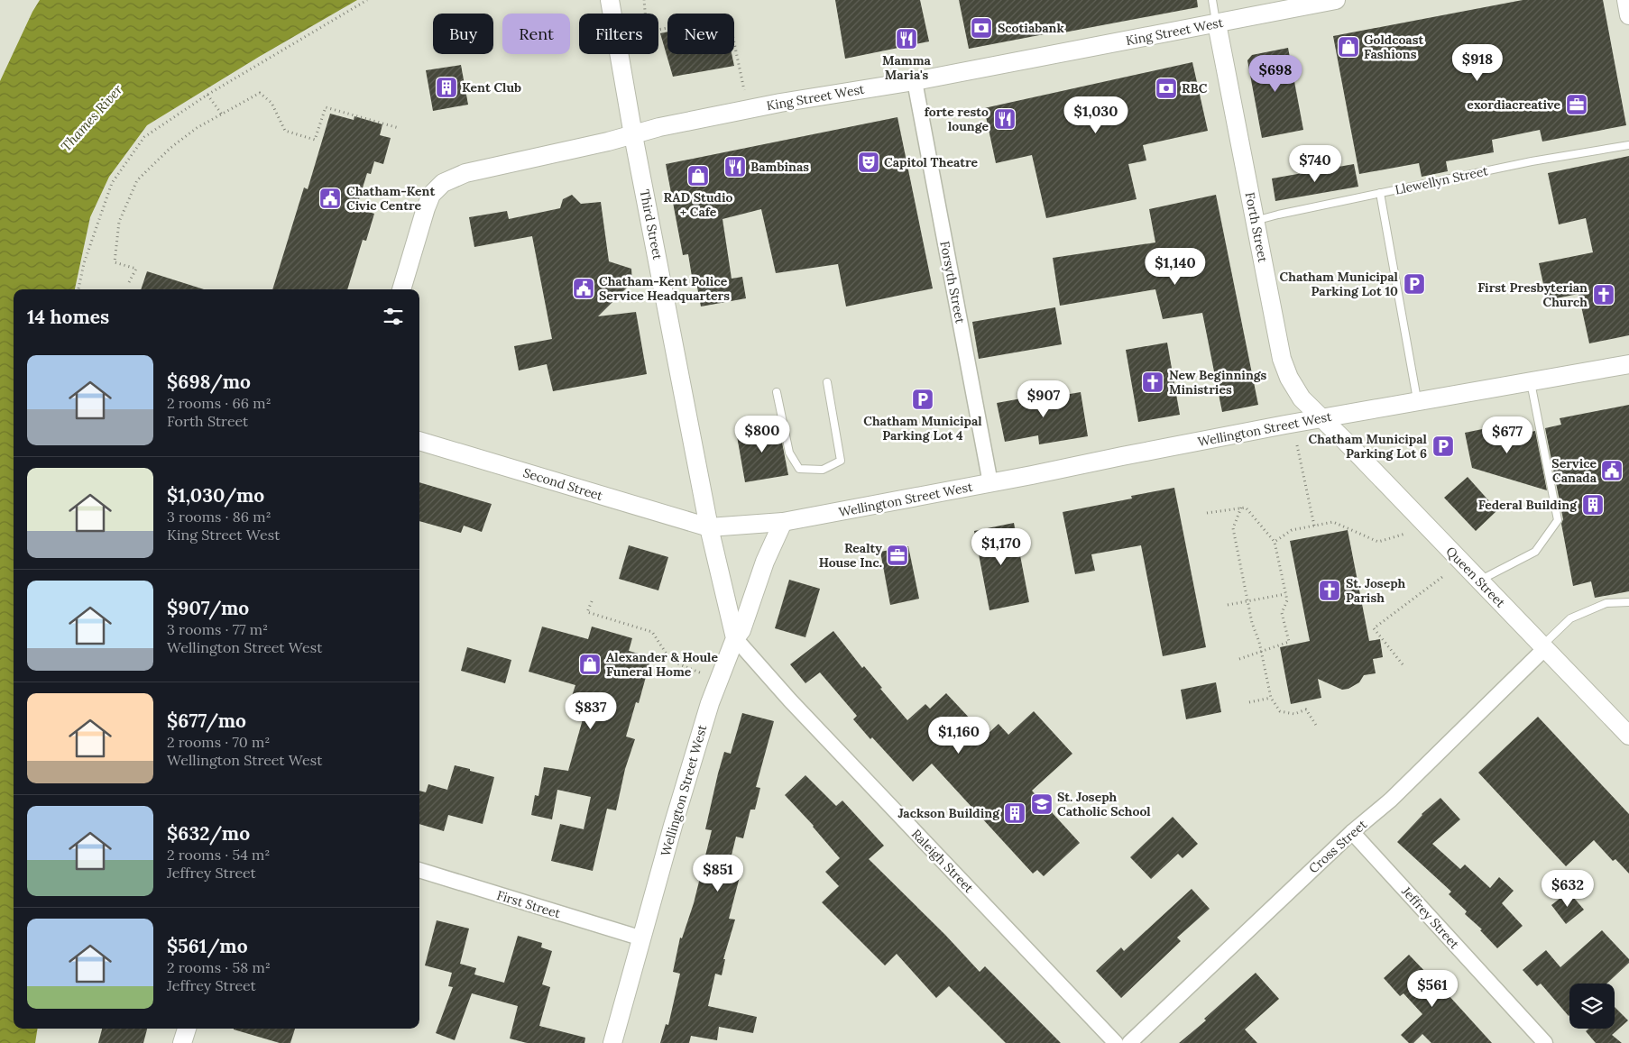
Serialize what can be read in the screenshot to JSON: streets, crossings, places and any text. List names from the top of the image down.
{
  "streets": {
    "street": [
      "King Street West",
      "Third Street",
      "Forth Street",
      "Forsyth Street",
      "Wellington Street West",
      "Second Street",
      "Queen Street",
      "Cross Street",
      "Raleigh Street",
      "First Street",
      "Jeffrey Street"
    ],
    "lane": ["Llewellyn Street"]
  },
  "crossings": [
    ["King Street West", "Third Street"],
    ["King Street West", "Forth Street"],
    ["King Street West", "Forsyth Street"],
    ["Llewellyn Street", "Forth Street"],
    ["Third Street", "Wellington Street West"],
    ["Third Street", "Second Street"],
    ["Forth Street", "Wellington Street West"],
    ["Forth Street", "Queen Street"],
    ["Forsyth Street", "Wellington Street West"],
    ["Wellington Street West", "Second Street"],
    ["Wellington Street West", "Queen Street"],
    ["Wellington Street West", "Raleigh Street"],
    ["Wellington Street West", "First Street"],
    ["Queen Street", "Cross Street"],
    ["Cross Street", "Jeffrey Street"]
  ],
  "water": ["Thames River"],
  "places": {
    "bank": ["Scotiabank", "RBC"],
    "restaurant": ["Mamma Maria's", "forte resto lounge", "Bambinas"],
    "shop": ["Goldcoast Fashions", "RAD Studio + Cafe", "Alexander & Houle Funeral Home"],
    "building": ["Kent Club", "Federal Building", "Jackson Building"],
    "office": ["exordiacreative", "Realty House Inc."],
    "theatre": ["Capitol Theatre"],
    "public building": ["Chatham-Kent Civic Centre", "Chatham-Kent Police Service Headquarters", "Service Canada"],
    "parking": ["Chatham Municipal Parking Lot 10", "Chatham Municipal Parking Lot 4", "Chatham Municipal Parking Lot 6"],
    "church": ["First Presbyterian Church", "New Beginnings Ministries", "St. Joseph Parish"],
    "school or university": ["St. Joseph Catholic School"]
  },
  "page": {
    "chip": [
      "Buy",
      "Rent",
      "Filters",
      "New"
    ],
    "price": [
      "$918",
      "$698",
      "$1,030",
      "$740",
      "$1,140",
      "$907",
      "$800",
      "$677",
      "$1,170",
      "$837",
      "$1,160",
      "$851",
      "$632",
      "$561"
    ],
    "heading": "14 homes",
    "list": [
      {
        "name": "$698/mo",
        "note": "2 rooms · 66 m² · Forth Street"
      },
      {
        "name": "$1,030/mo",
        "note": "3 rooms · 86 m² · King Street West"
      },
      {
        "name": "$907/mo",
        "note": "3 rooms · 77 m² · Wellington Street West"
      },
      {
        "name": "$677/mo",
        "note": "2 rooms · 70 m² · Wellington Street West"
      },
      {
        "name": "$632/mo",
        "note": "2 rooms · 54 m² · Jeffrey Street"
      },
      {
        "name": "$561/mo",
        "note": "2 rooms · 58 m² · Jeffrey Street"
      }
    ]
  }
}
